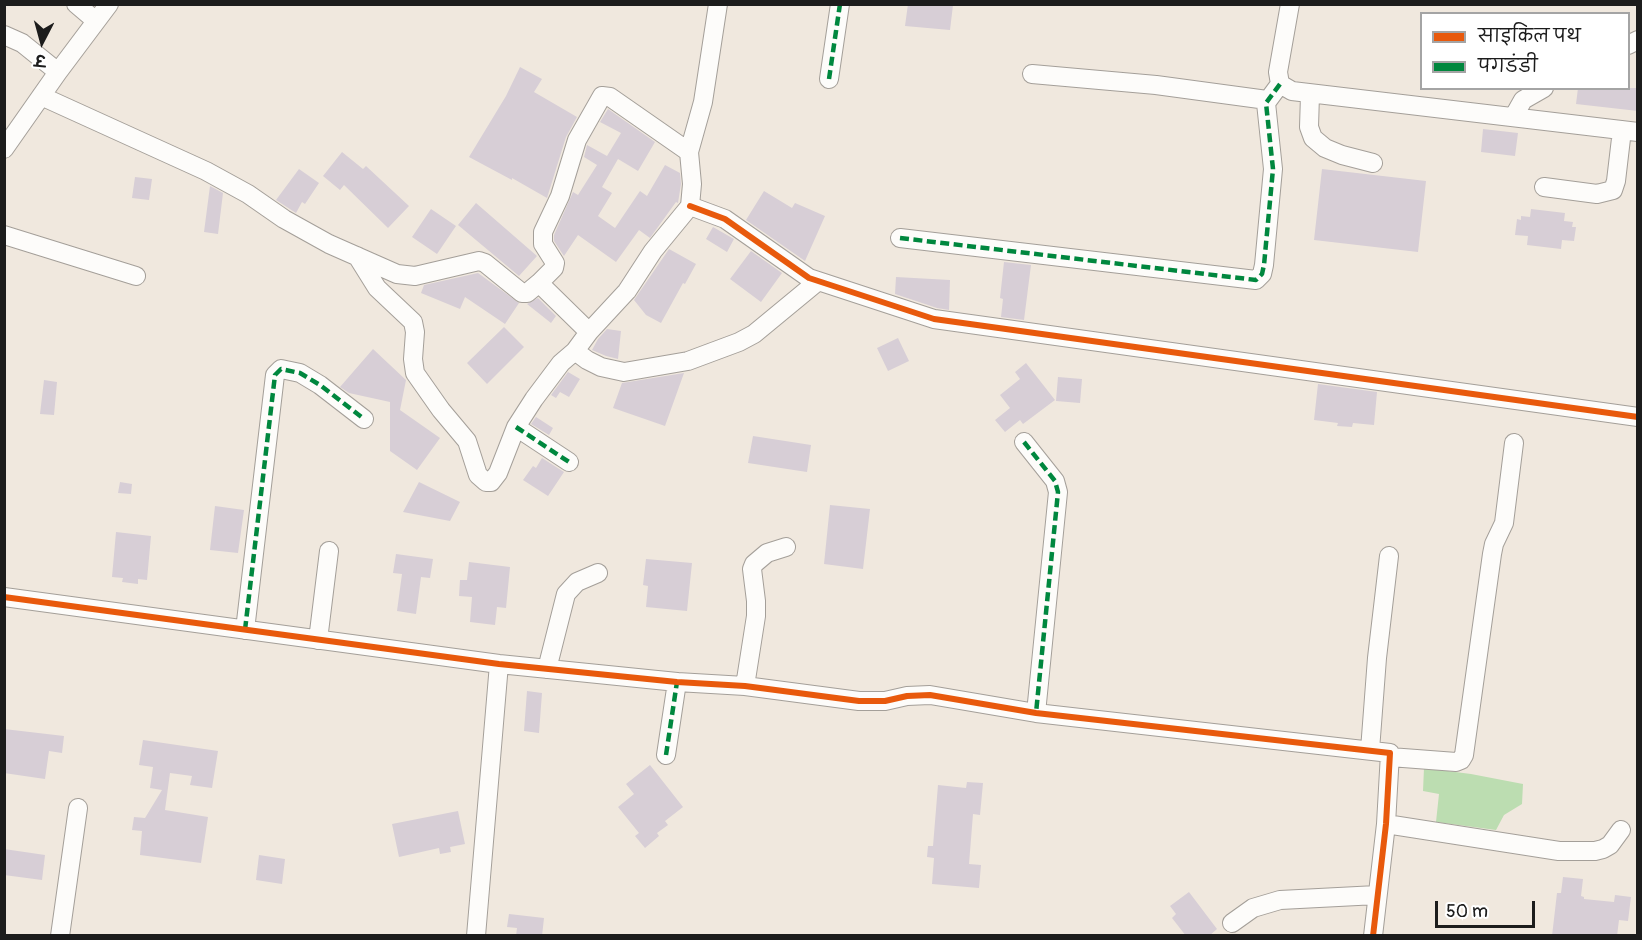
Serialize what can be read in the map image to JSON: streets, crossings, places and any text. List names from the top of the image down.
{
  "legend": ["साइकिल पथ", "पगडंडी"],
  "scale_bar": "50 m",
  "north": "bottom"
}
